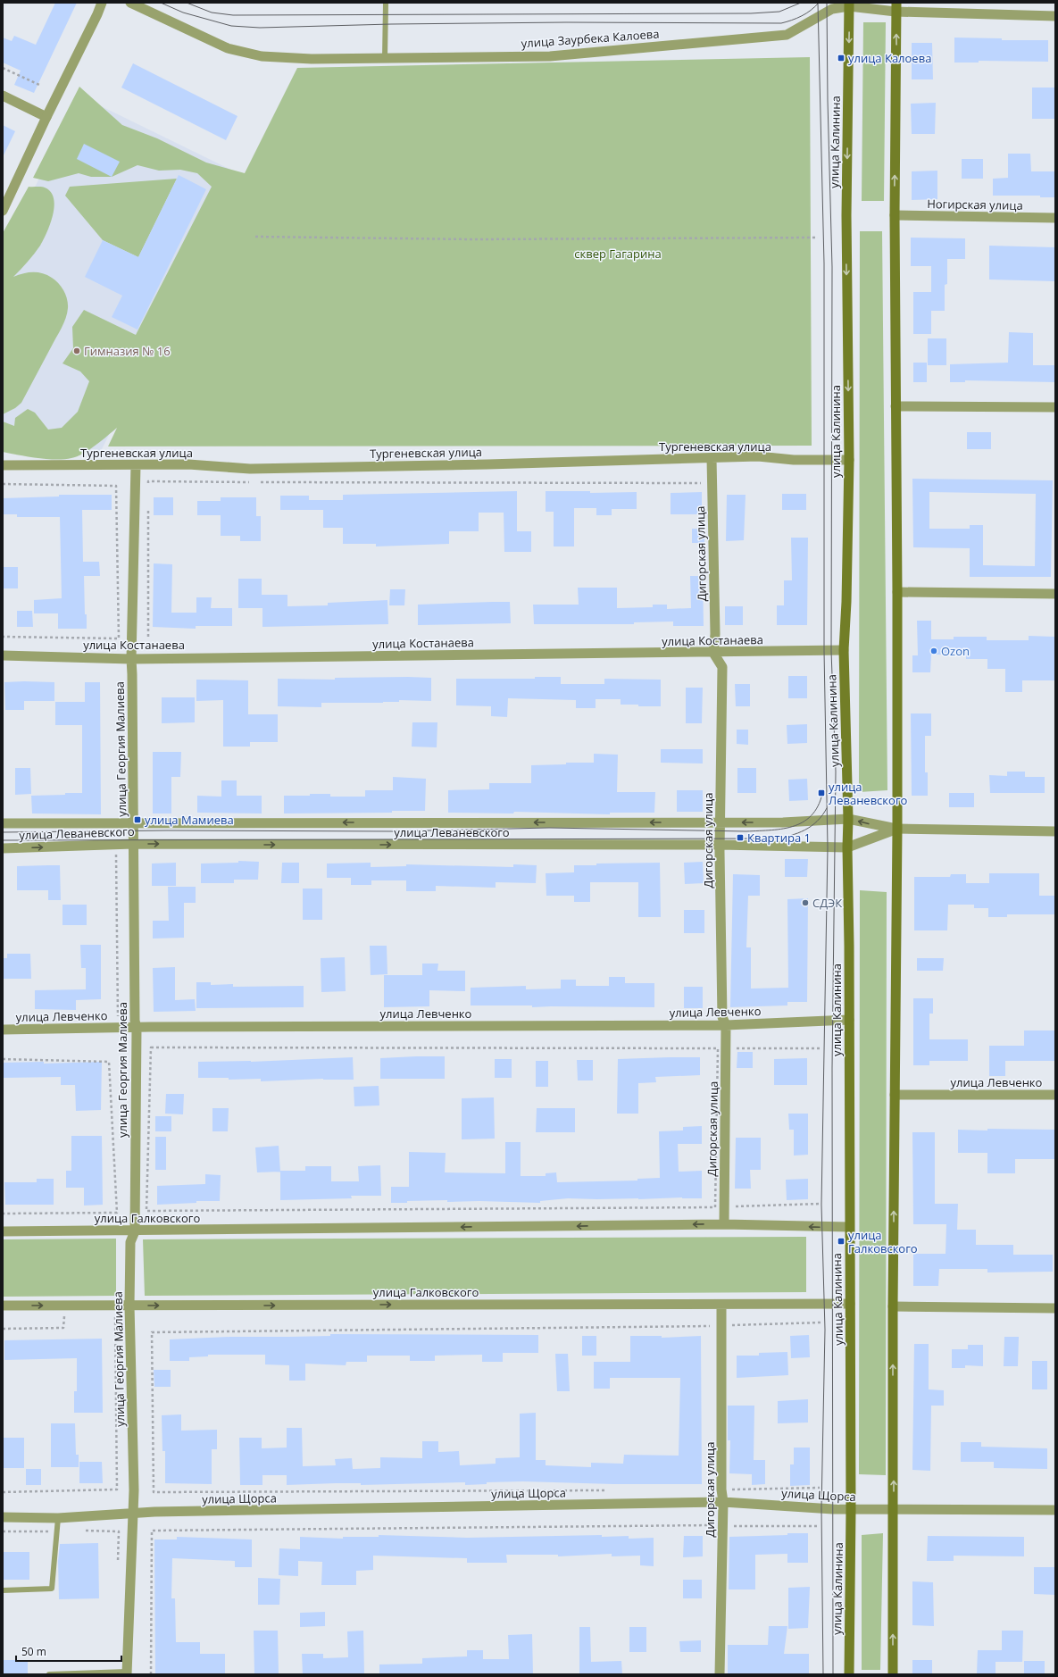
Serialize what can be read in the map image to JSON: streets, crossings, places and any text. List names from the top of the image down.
{
  "streets": {
    "main road": ["улица Калинина"],
    "street": [
      "улица Заурбека Калоева",
      "Ногирская улица",
      "Тургеневская улица",
      "Дигорская улица",
      "улица Костанаева",
      "улица Георгия Малиева",
      "улица Леваневского",
      "улица Левченко",
      "улица Галковского",
      "улица Щорса"
    ]
  },
  "crossings": [
    ["улица Заурбека Калоева", "улица Калинина"],
    ["улица Калинина", "Тургеневская улица"],
    ["улица Калинина", "улица Костанаева"],
    ["улица Калинина", "улица Леваневского"],
    ["улица Калинина", "улица Левченко"],
    ["улица Калинина", "улица Галковского"],
    ["улица Калинина", "улица Щорса"],
    ["Тургеневская улица", "Дигорская улица"],
    ["Тургеневская улица", "улица Георгия Малиева"],
    ["Дигорская улица", "улица Костанаева"],
    ["Дигорская улица", "улица Леваневского"],
    ["Дигорская улица", "улица Левченко"],
    ["Дигорская улица", "улица Галковского"],
    ["Дигорская улица", "улица Щорса"],
    ["улица Костанаева", "улица Георгия Малиева"],
    ["улица Георгия Малиева", "улица Леваневского"],
    ["улица Георгия Малиева", "улица Левченко"],
    ["улица Георгия Малиева", "улица Галковского"],
    ["улица Георгия Малиева", "улица Щорса"]
  ],
  "parks": ["сквер Гагарина"],
  "places": {
    "transit": [
      "улица Калоева",
      "улица Леваневского",
      "улица Мамиева",
      "Квартира 1",
      "улица Галковского"
    ],
    "other": ["Гимназия № 16", "Ozon", "СДЭК"]
  },
  "scale_bar": "50 m"
}
